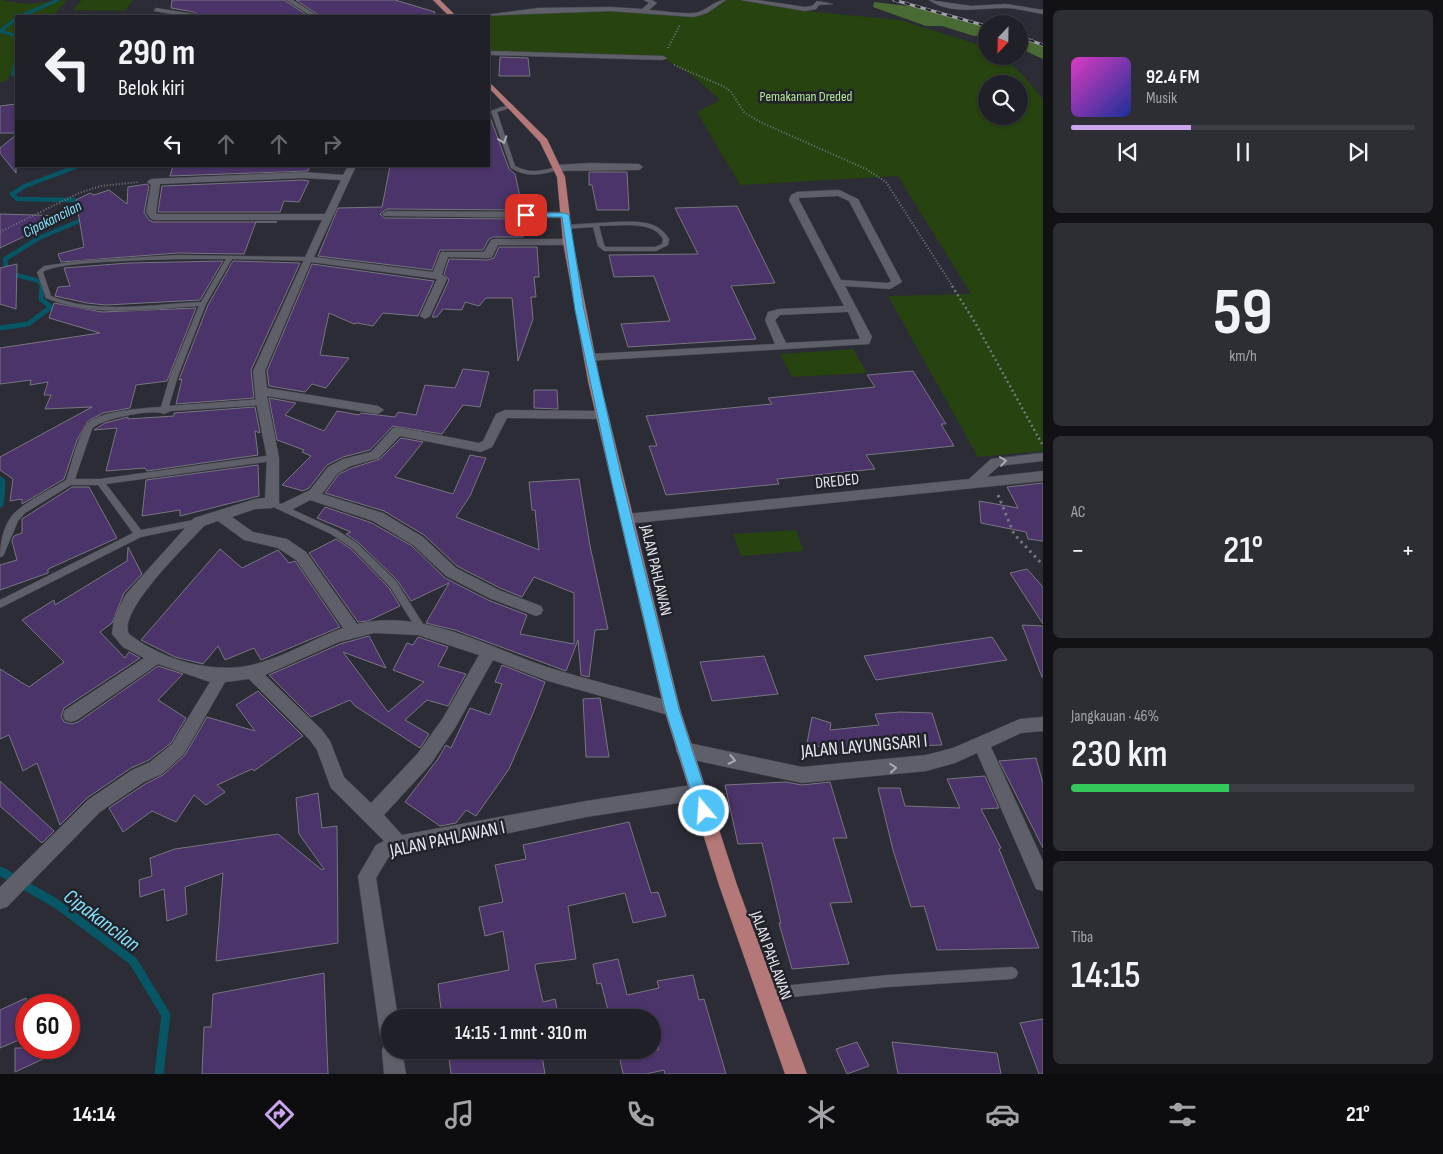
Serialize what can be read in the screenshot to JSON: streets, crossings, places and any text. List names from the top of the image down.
{
  "streets": {
    "main road": ["JALAN PAHLAWAN"],
    "street": ["DREDED", "JALAN LAYUNGSARI I", "JALAN PAHLAWAN I"]
  },
  "crossings": [
    ["DREDED", "JALAN PAHLAWAN"],
    ["JALAN PAHLAWAN", "JALAN LAYUNGSARI I"],
    ["JALAN PAHLAWAN", "JALAN PAHLAWAN I"]
  ],
  "one_way": ["JALAN LAYUNGSARI I"],
  "water": ["Cipakancilan"],
  "parks": ["Pemakaman Dreded"],
  "north": "bottom",
  "page": {
    "turn": ["290 m", "Belok kiri"],
    "song": ["92.4 FM", "Musik"],
    "tile": [
      ["59", "km/h"],
      "AC",
      ["Jangkauan · 46%", "230 km"],
      ["Tiba", "14:15"]
    ],
    "heat": ["−", "21°", "+"],
    "limit": "60",
    "trip": "14:15 · 1 mnt · 310 m",
    "tabs": ["14:14", "21°"]
  }
}
